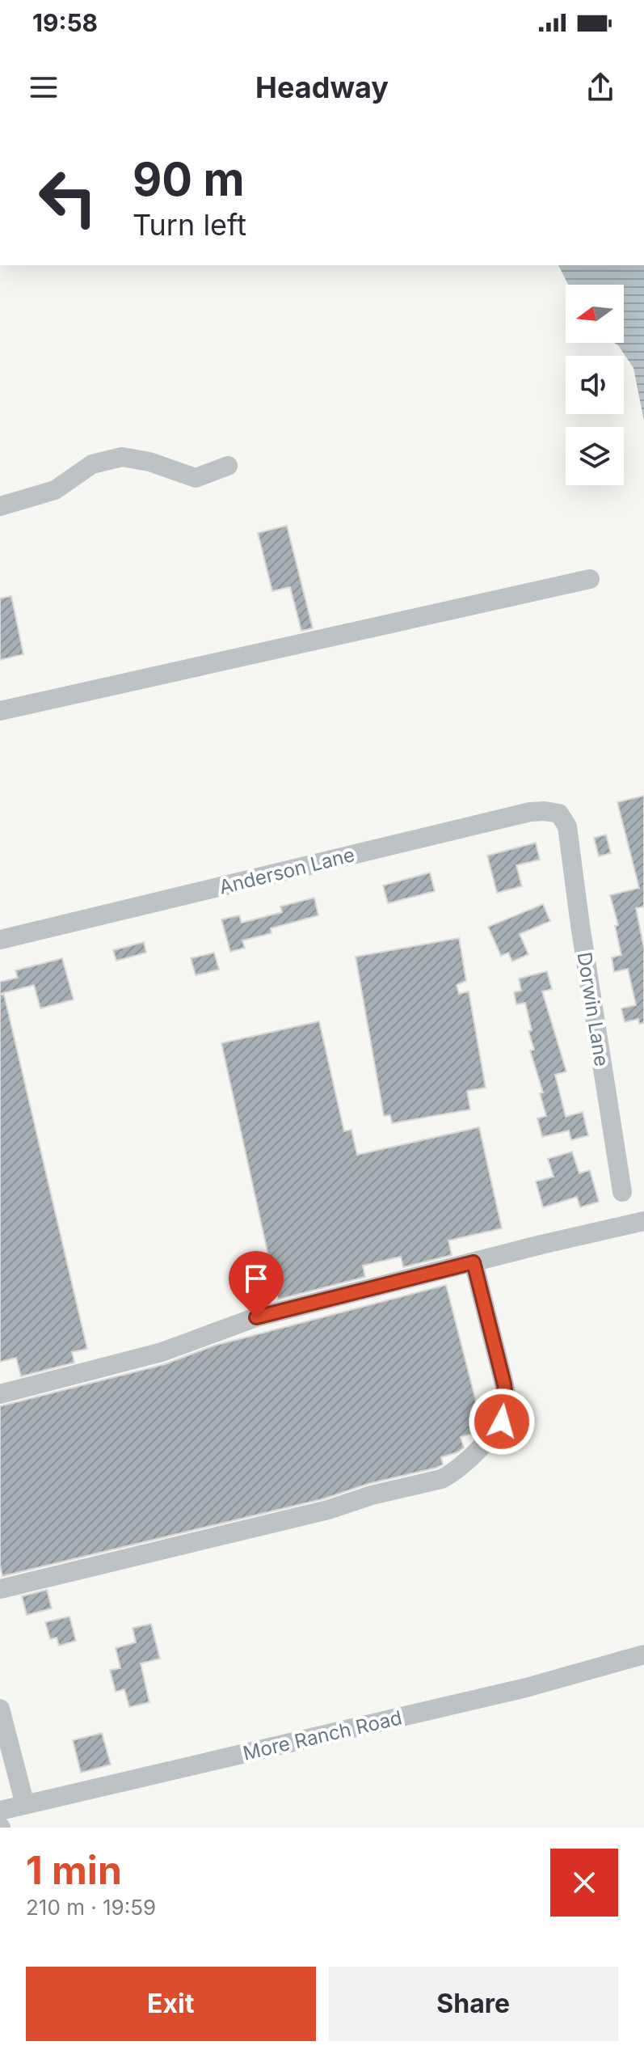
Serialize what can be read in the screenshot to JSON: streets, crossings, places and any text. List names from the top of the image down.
{
  "streets": {
    "street": ["Anderson Lane", "Dorwin Lane", "More Ranch Road"]
  },
  "crossings": [
    ["Anderson Lane", "Dorwin Lane"]
  ],
  "north": "left",
  "page": {
    "status": "19:58",
    "header": "Headway",
    "turn": ["90 m", "Turn left"],
    "heading": ["1 min", "210 m · 19:59"],
    "buttons": ["Exit", "Share"]
  }
}
